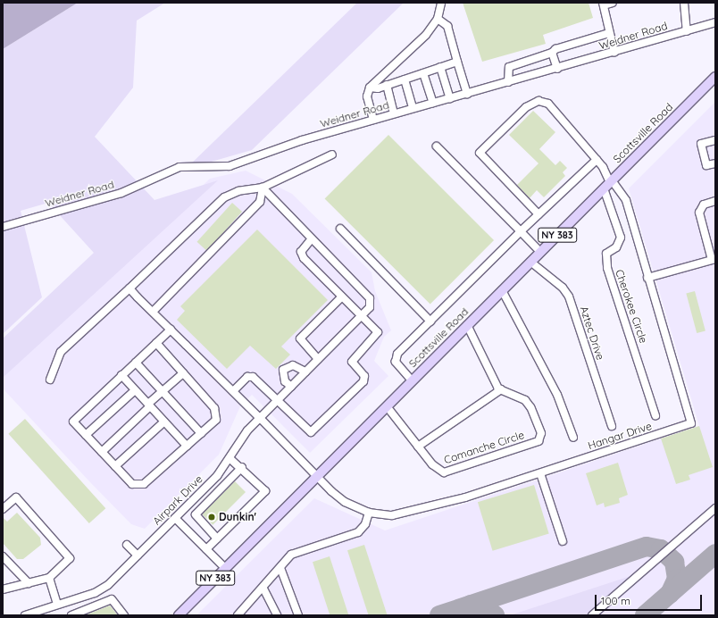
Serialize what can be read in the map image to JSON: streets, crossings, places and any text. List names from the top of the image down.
{
  "streets": {
    "main road": ["Scottsville Road", "NY 383"],
    "street": [
      "Weidner Road",
      "Cherokee Circle",
      "Aztec Drive",
      "Hangar Drive",
      "Comanche Circle",
      "Airpark Drive"
    ]
  },
  "crossings": [
    ["Scottsville Road", "Cherokee Circle"],
    ["Scottsville Road", "Aztec Drive"],
    ["Scottsville Road", "Hangar Drive"],
    ["Scottsville Road", "Comanche Circle"],
    ["Cherokee Circle", "Hangar Drive"]
  ],
  "places": ["Dunkin'"],
  "scale_bar": "100 m"
}
